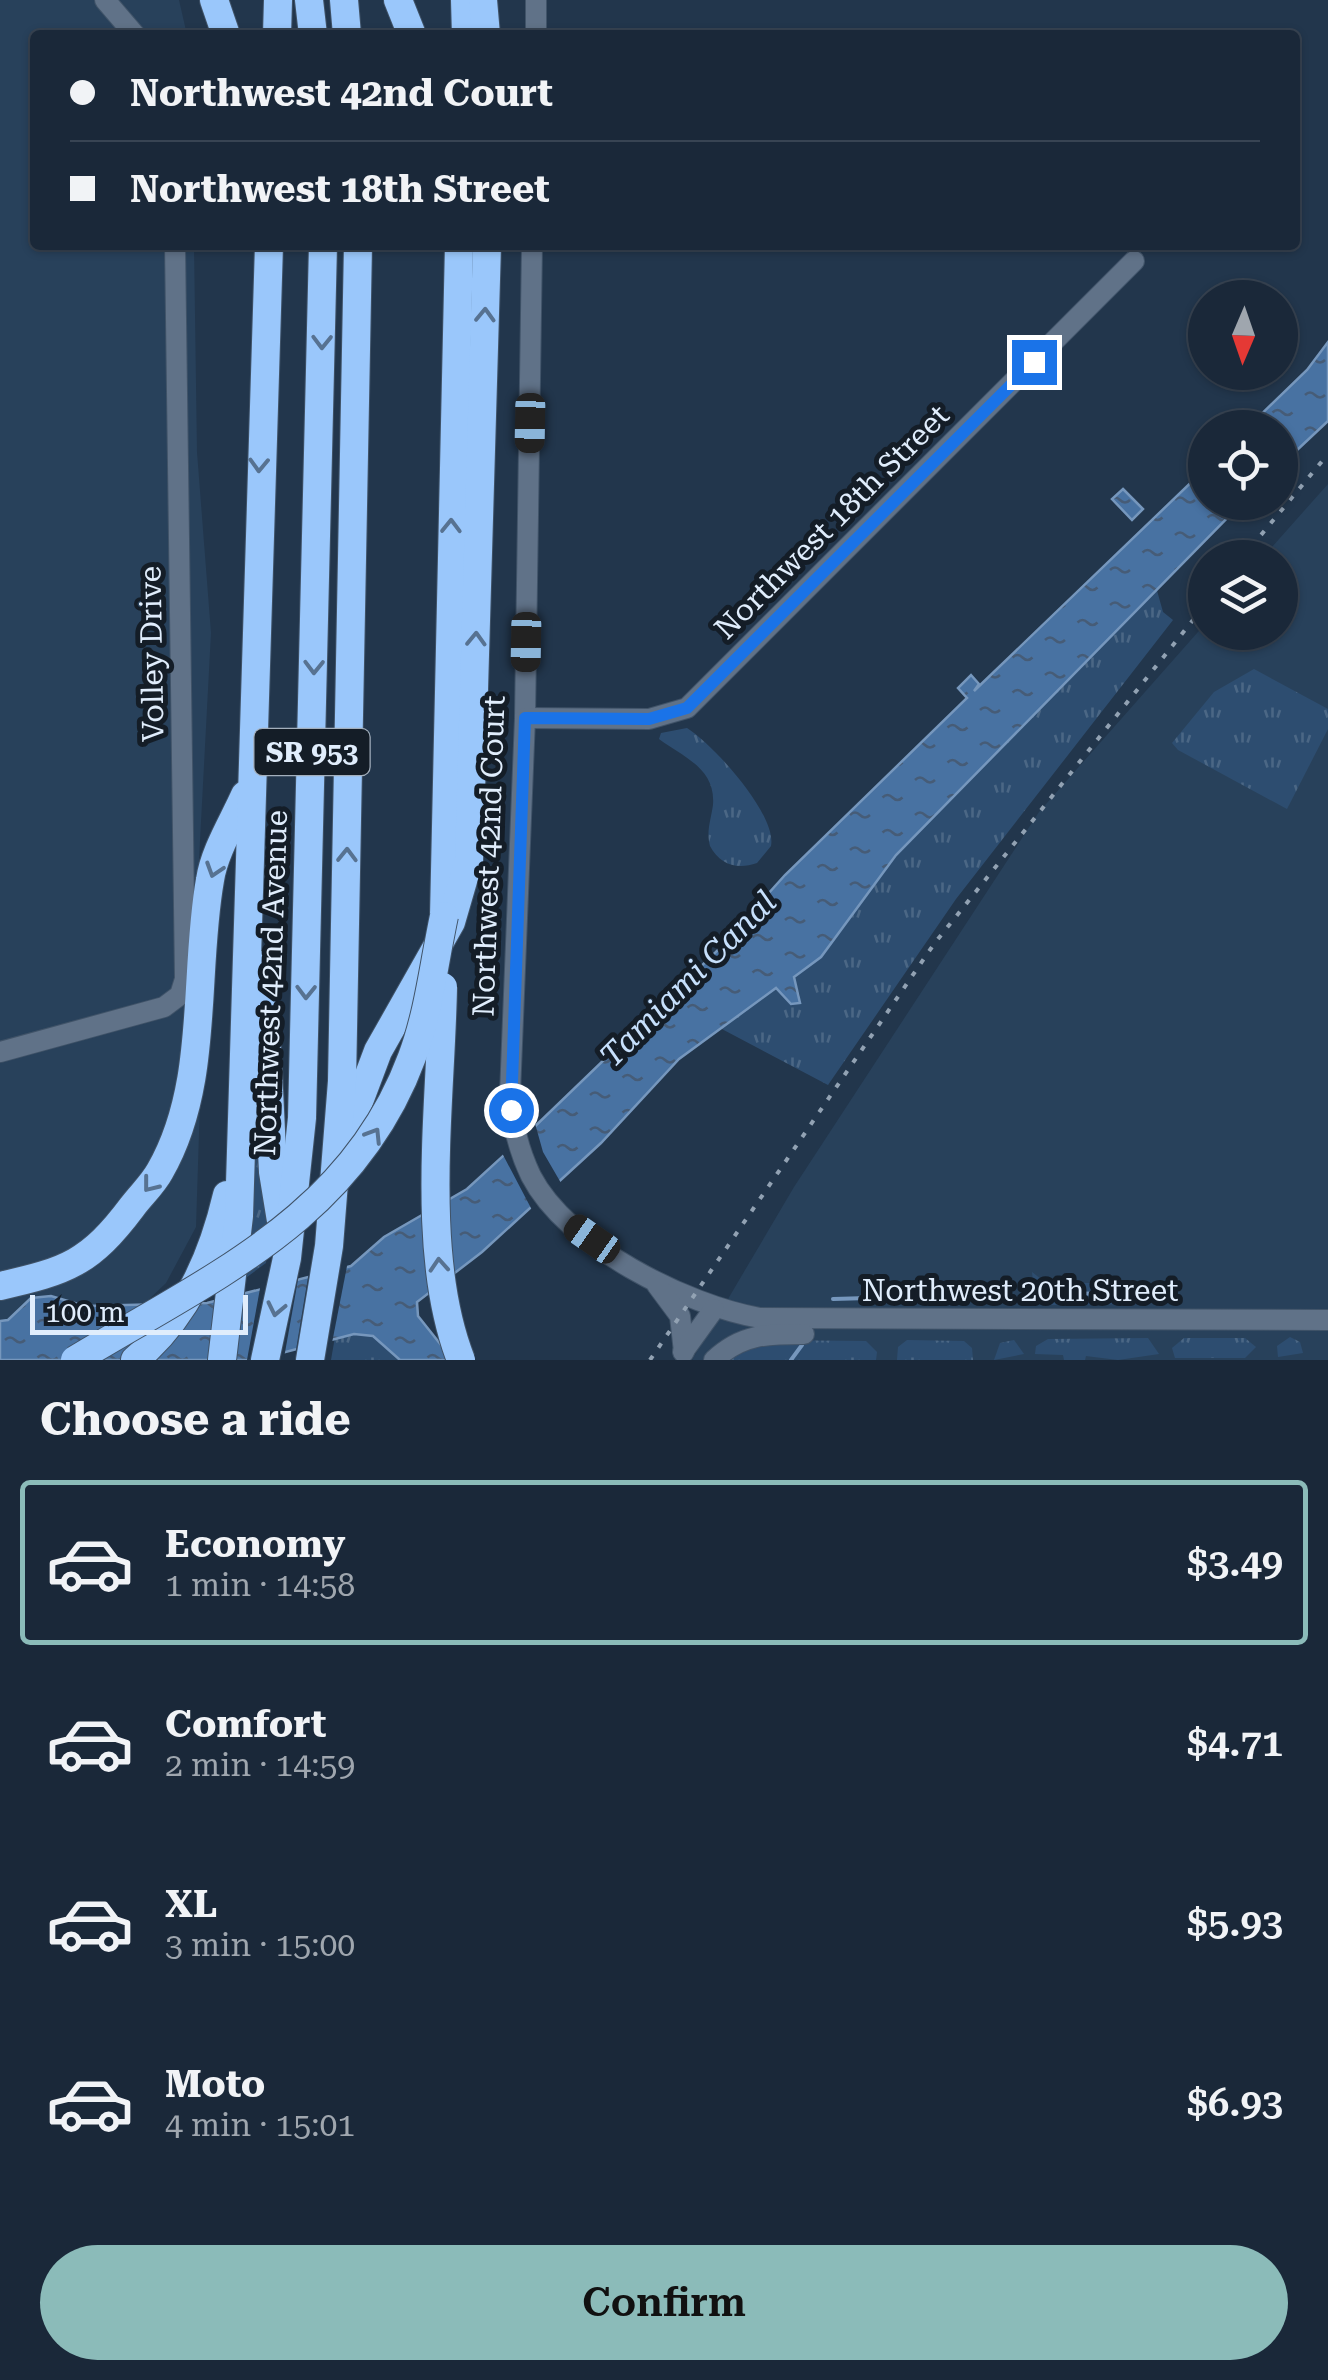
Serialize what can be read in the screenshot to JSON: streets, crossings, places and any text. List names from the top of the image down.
{
  "streets": {
    "highway": ["SR 953", "Northwest 42nd Avenue"],
    "street": [
      "Northwest 18th Street",
      "Volley Drive",
      "Northwest 42nd Court",
      "Northwest 20th Street"
    ]
  },
  "crossings": [
    ["Northwest 18th Street", "Northwest 42nd Court"],
    ["Northwest 42nd Court", "Northwest 20th Street"]
  ],
  "water": ["Tamiami Canal"],
  "scale_bar": "100 m",
  "north": "bottom",
  "page": {
    "banner": ["Northwest 42nd Court", "Northwest 18th Street"],
    "scale": "100 m",
    "heading": "Choose a ride",
    "list": [
      {
        "name": "Economy",
        "note": "1 min · 14:58",
        "value": "$3.49"
      },
      {
        "name": "Comfort",
        "note": "2 min · 14:59",
        "value": "$4.71"
      },
      {
        "name": "XL",
        "note": "3 min · 15:00",
        "value": "$5.93"
      },
      {
        "name": "Moto",
        "note": "4 min · 15:01",
        "value": "$6.93"
      }
    ],
    "buttons": "Confirm"
  }
}
